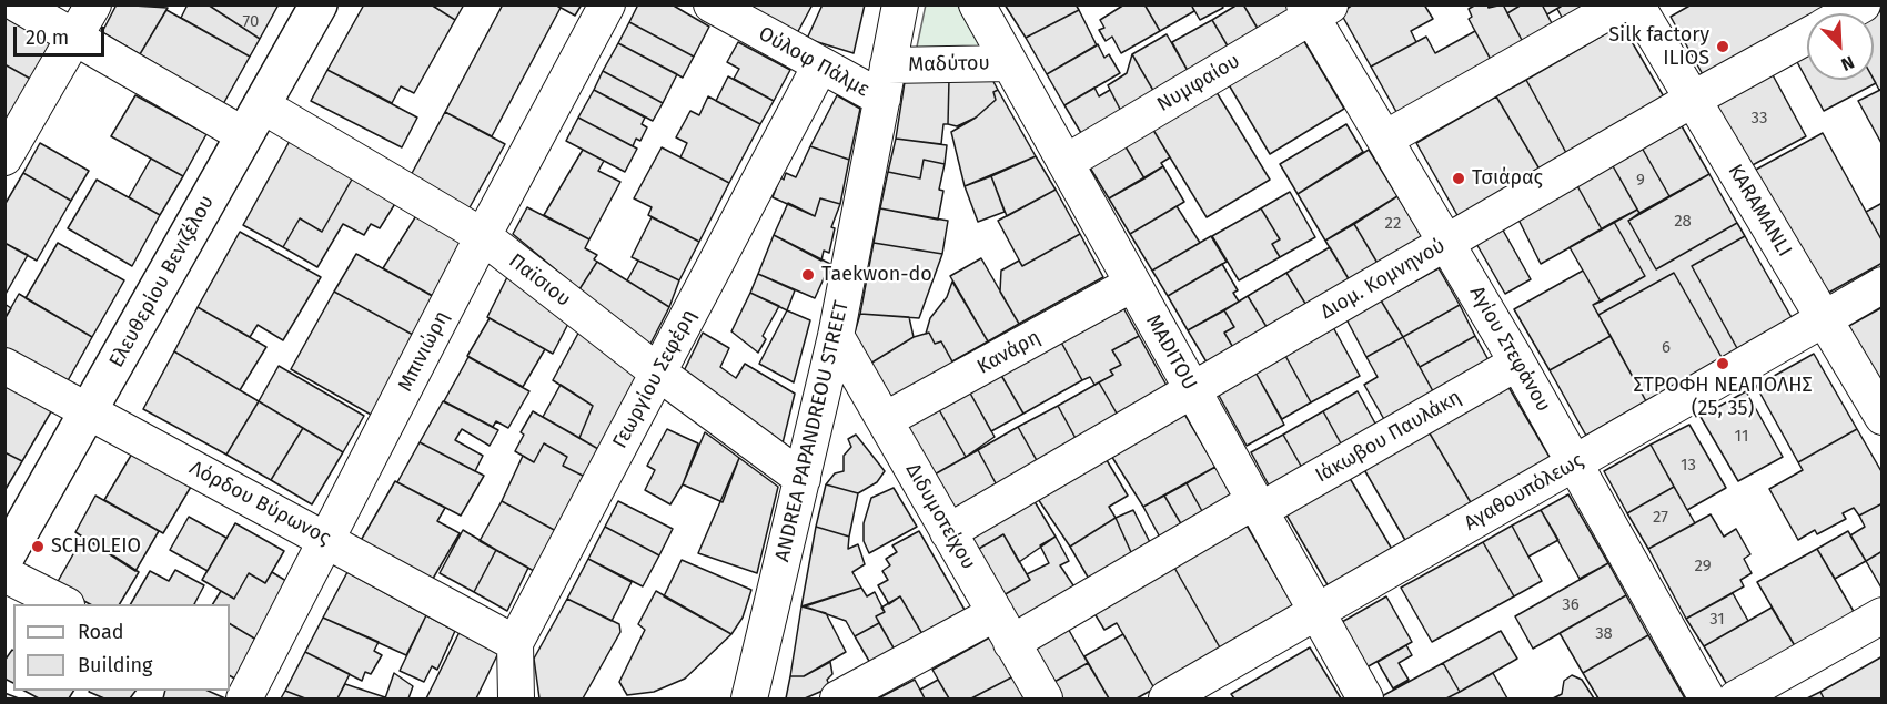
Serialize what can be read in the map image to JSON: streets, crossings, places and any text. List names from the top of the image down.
{
  "streets": {
    "main road": ["Ελευθερίου Βενιζέλου"],
    "street": [
      "Ούλοφ Πάλμε",
      "Μαδύτου",
      "Νυμφαίου",
      "KARAMANLI",
      "Διομ. Κομνηνού",
      "Παϊσιου",
      "Αγίου Στεφάνου",
      "Μπινιώρη",
      "Κανάρη",
      "MADITOU",
      "Γεωργίου Σεφέρη",
      "ANDREA PAPANDREOU STREET",
      "Ιάκωβου Παυλάκη",
      "Αγαθουπόλεως",
      "Λόρδου Βύρωνος",
      "Διδυμοτείχου"
    ]
  },
  "crossings": [
    ["Ούλοφ Πάλμε", "Γεωργίου Σεφέρη"],
    ["Ούλοφ Πάλμε", "ANDREA PAPANDREOU STREET"],
    ["Μαδύτου", "MADITOU"],
    ["Μαδύτου", "ANDREA PAPANDREOU STREET"],
    ["Νυμφαίου", "Αγίου Στεφάνου"],
    ["Νυμφαίου", "MADITOU"],
    ["KARAMANLI", "Διομ. Κομνηνού"],
    ["KARAMANLI", "Αγαθουπόλεως"],
    ["Διομ. Κομνηνού", "Αγίου Στεφάνου"],
    ["Διομ. Κομνηνού", "MADITOU"],
    ["Διομ. Κομνηνού", "Διδυμοτείχου"],
    ["Παϊσιου", "Ελευθερίου Βενιζέλου"],
    ["Παϊσιου", "Μπινιώρη"],
    ["Παϊσιου", "Γεωργίου Σεφέρη"],
    ["Παϊσιου", "ANDREA PAPANDREOU STREET"],
    ["Ελευθερίου Βενιζέλου", "Λόρδου Βύρωνος"],
    ["Αγίου Στεφάνου", "Ιάκωβου Παυλάκη"],
    ["Αγίου Στεφάνου", "Αγαθουπόλεως"],
    ["Μπινιώρη", "Λόρδου Βύρωνος"],
    ["Κανάρη", "MADITOU"],
    ["Κανάρη", "Διδυμοτείχου"],
    ["MADITOU", "Ιάκωβου Παυλάκη"],
    ["MADITOU", "Αγαθουπόλεως"],
    ["Γεωργίου Σεφέρη", "Λόρδου Βύρωνος"],
    ["ANDREA PAPANDREOU STREET", "Διδυμοτείχου"],
    ["Ιάκωβου Παυλάκη", "Διδυμοτείχου"]
  ],
  "places": [
    "Silk factory ILIOS",
    "Τσιάρας",
    "Taekwon-do",
    "ΣΤΡΟΦΗ ΝΕΑΠΟΛΗΣ (25, 35)",
    "SCHOLEIO"
  ],
  "house_numbers": [
    "70",
    "33",
    "9",
    "28",
    "22",
    "6",
    "11",
    "13",
    "27",
    "29",
    "36",
    "31",
    "38"
  ],
  "legend": ["Road", "Building"],
  "scale_bar": "20 m",
  "north": "bottom right"
}
